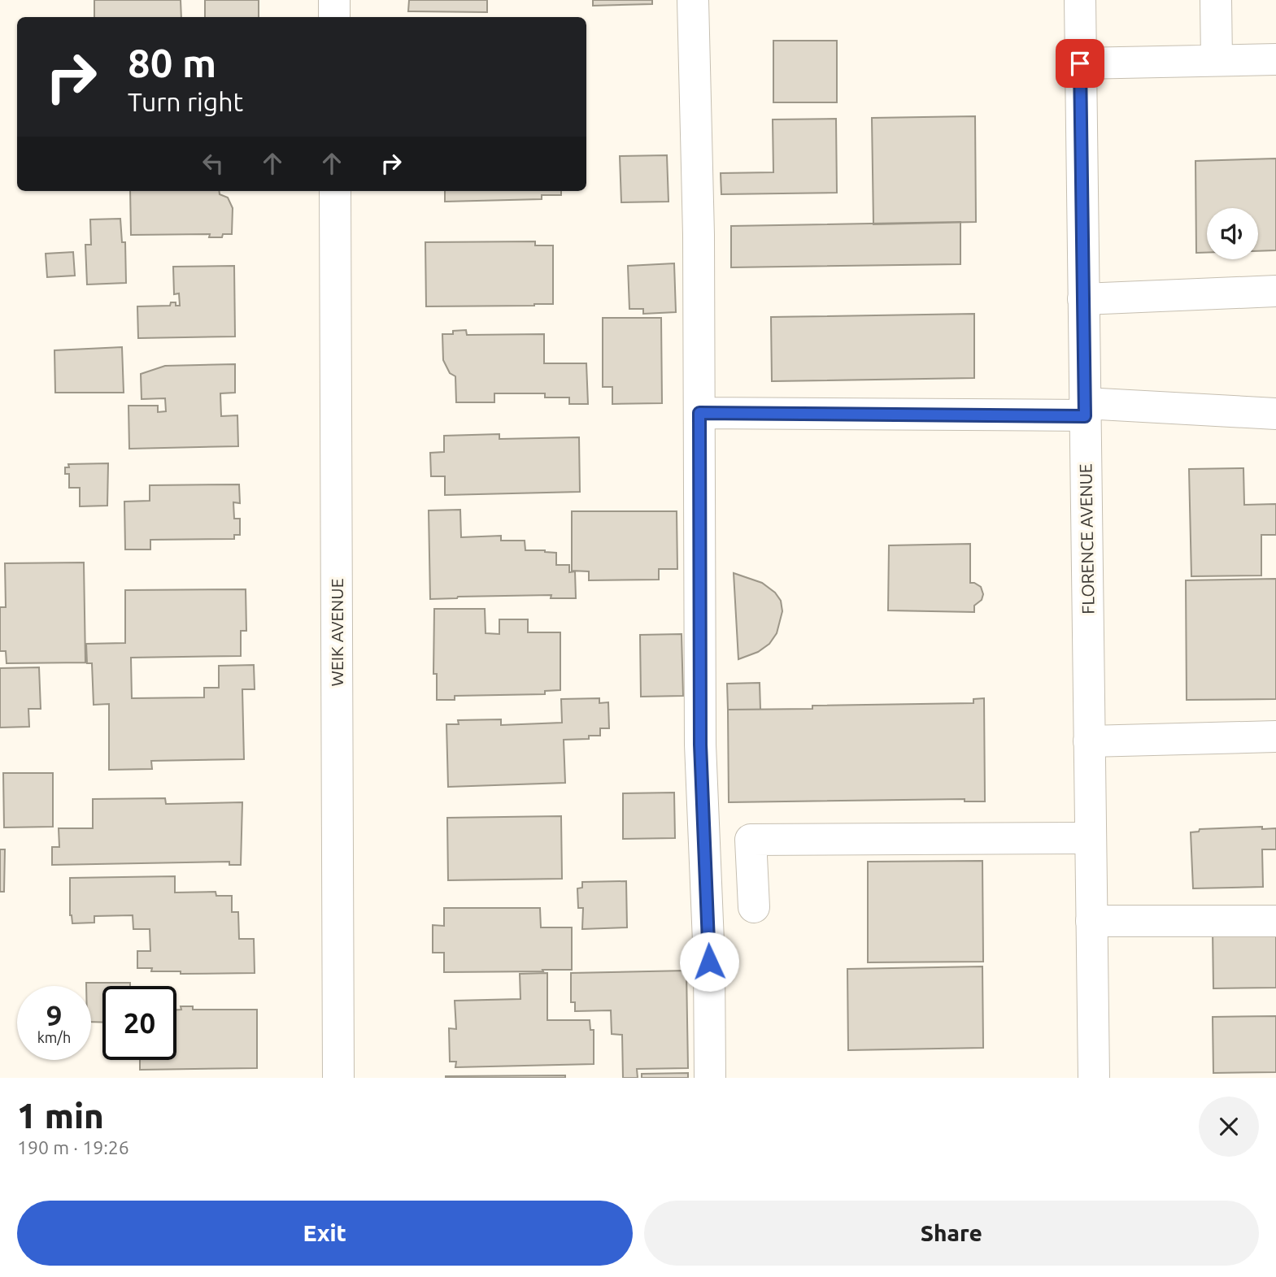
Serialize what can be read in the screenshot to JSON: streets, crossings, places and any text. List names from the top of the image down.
{
  "streets": {
    "main road": ["FLORENCE AVENUE", "WEIK AVENUE"]
  },
  "page": {
    "turn": ["80 m", "Turn right"],
    "speed": "9 km/h",
    "limit": "20",
    "heading": ["1 min", "190 m · 19:26"],
    "buttons": ["Exit", "Share"]
  }
}
